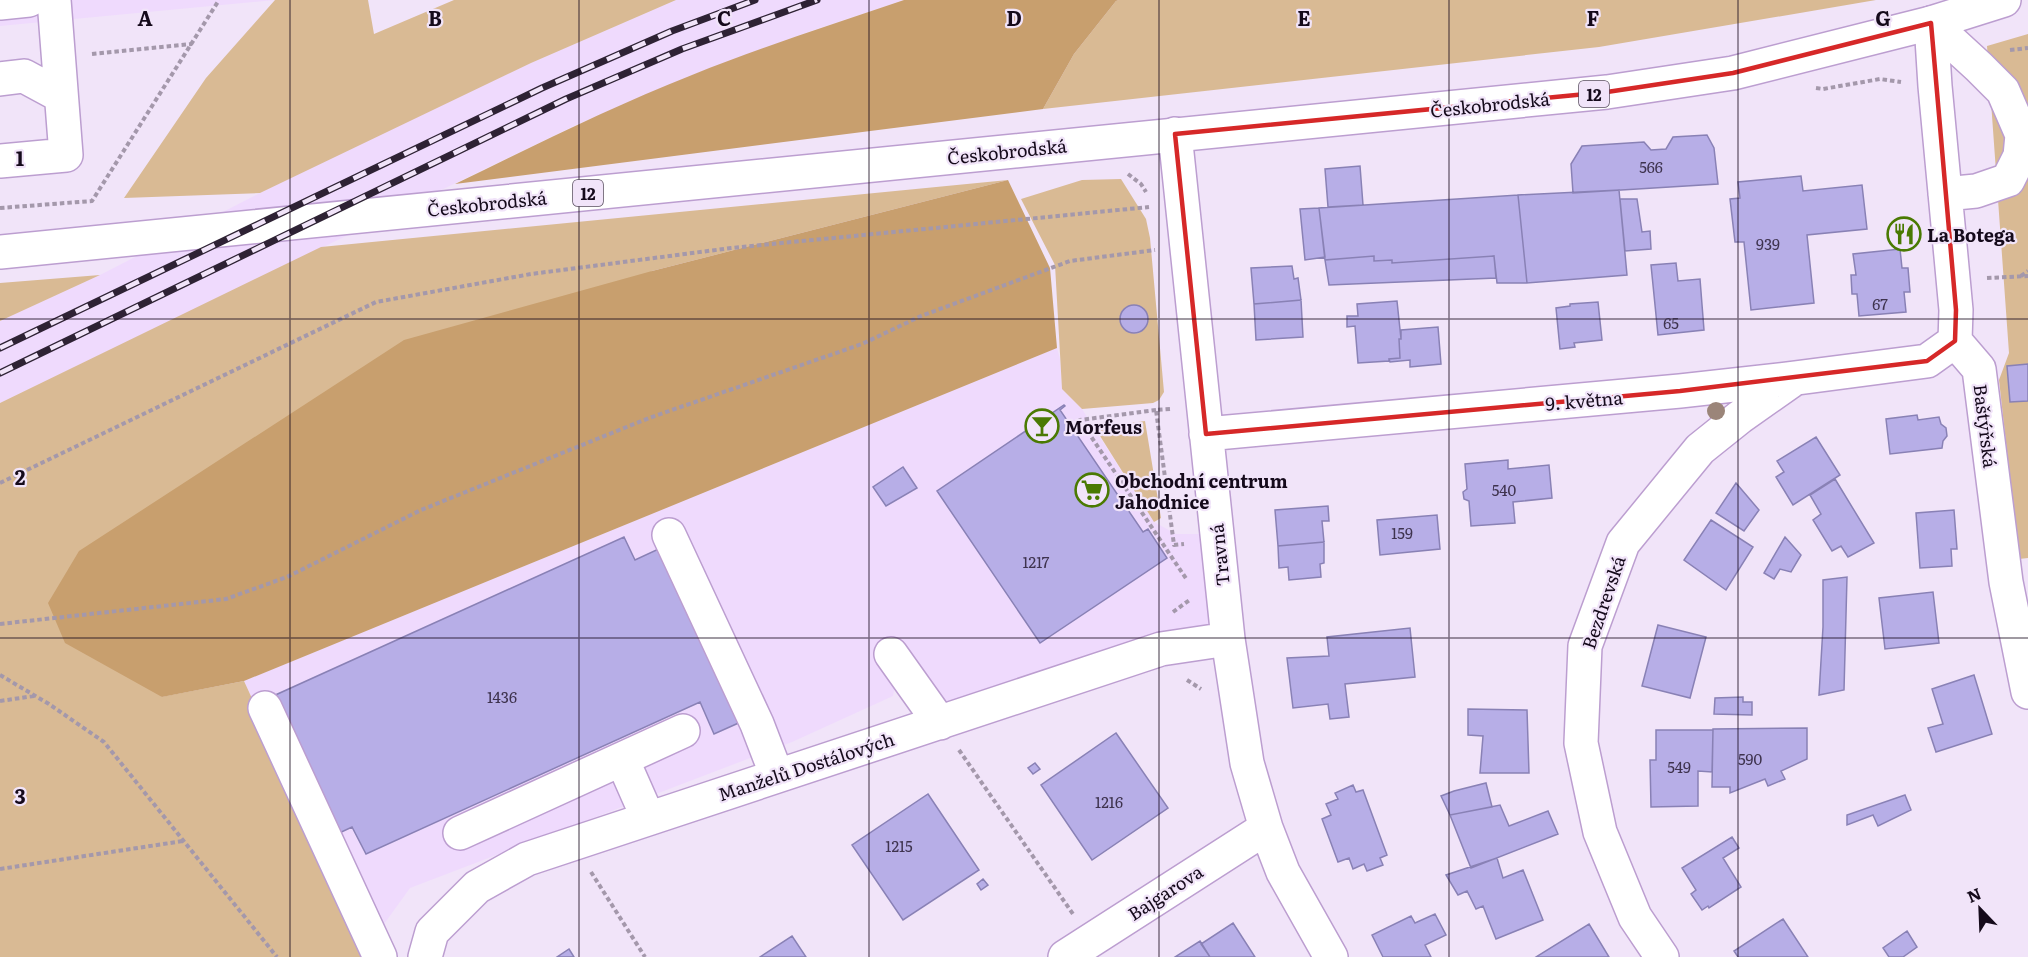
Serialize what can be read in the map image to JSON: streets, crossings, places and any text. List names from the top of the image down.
{
  "streets": {
    "street": [
      "12",
      "Českobrodská",
      "9. května",
      "Baštýřská",
      "Travná",
      "Bezdrevská",
      "Manželů Dostálových",
      "Bajgarova"
    ]
  },
  "crossings": [
    ["Českobrodská", "Travná"],
    ["9. května", "Baštýřská"],
    ["9. května", "Travná"],
    ["9. května", "Bezdrevská"],
    ["Travná", "Manželů Dostálových"],
    ["Travná", "Bajgarova"]
  ],
  "places": {
    "restaurant": ["La Botega"],
    "bar": ["Morfeus"],
    "supermarket": ["Obchodní centrum Jahodnice"]
  },
  "house_numbers": [
    "566",
    "939",
    "67",
    "65",
    "540",
    "159",
    "1217",
    "1436",
    "590",
    "549",
    "1216",
    "1215"
  ],
  "north": "top left",
  "grid": {
    "columns": [
      "A",
      "B",
      "C",
      "D",
      "E",
      "F",
      "G"
    ],
    "rows": ["1", "2", "3"]
  }
}
